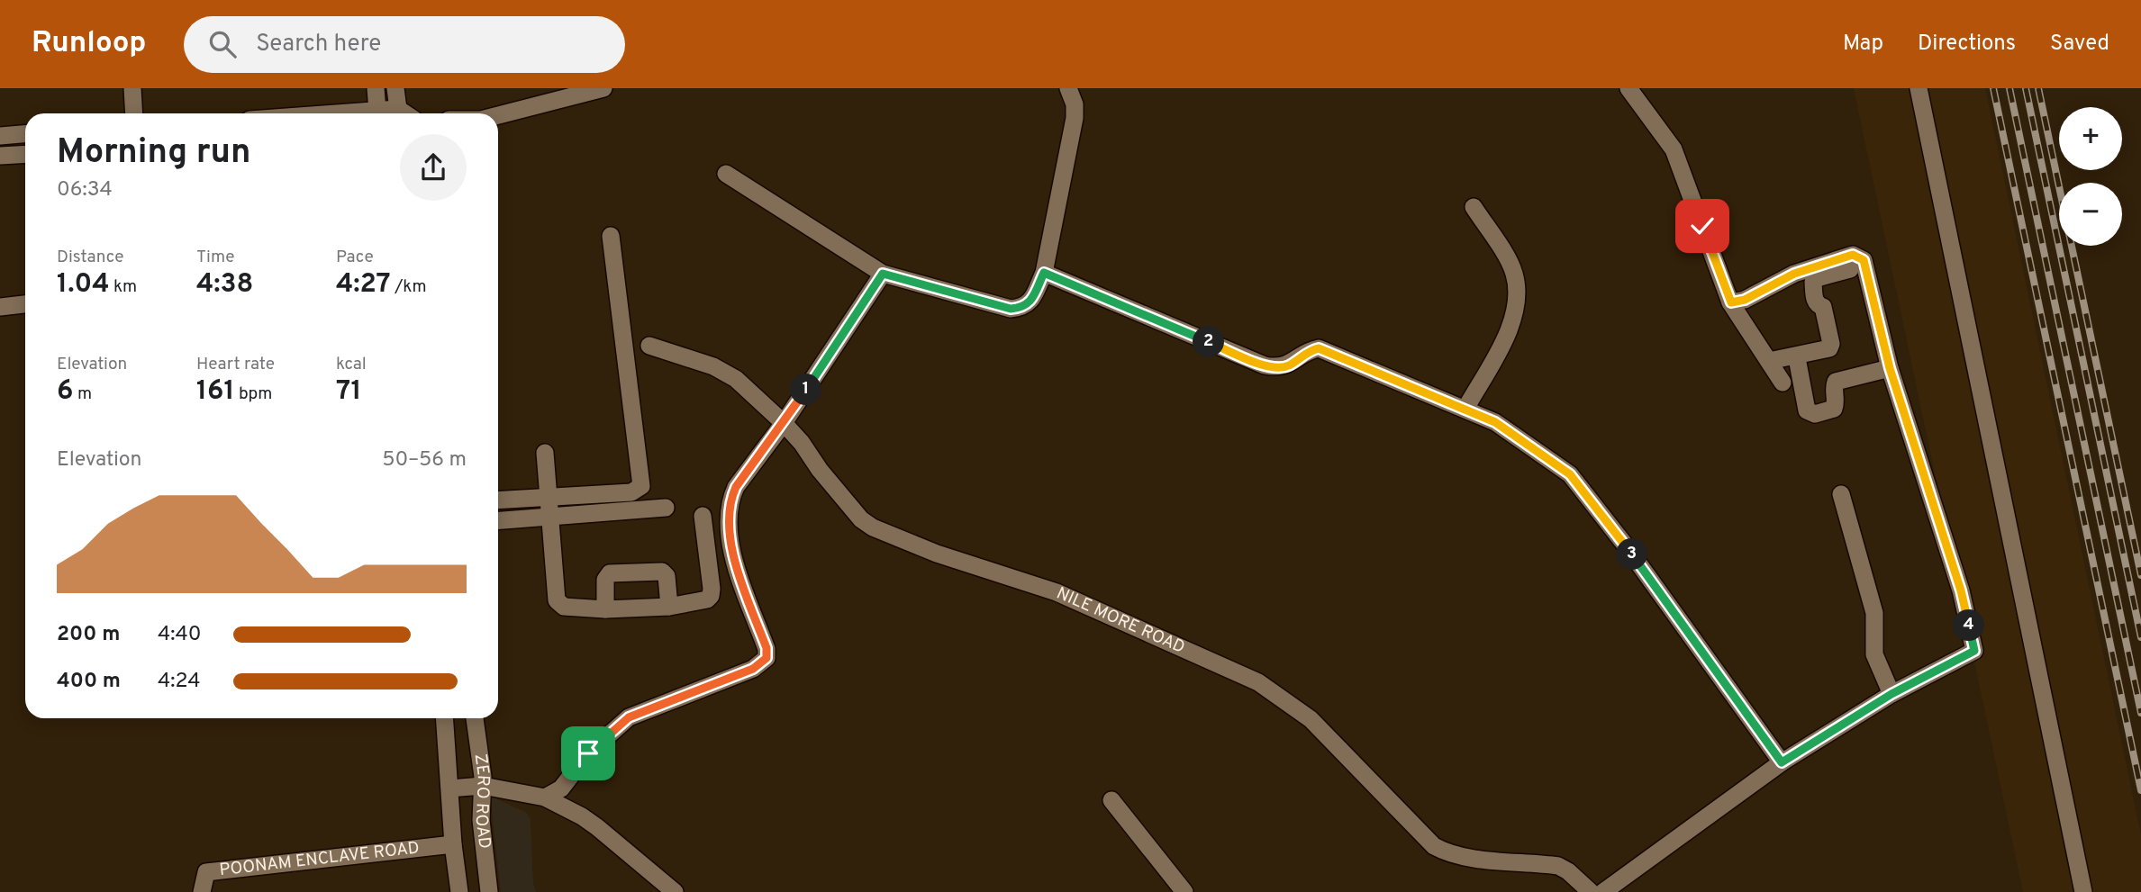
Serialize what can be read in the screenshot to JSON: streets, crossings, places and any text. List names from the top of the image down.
{
  "streets": {
    "street": ["NILE MORE ROAD", "ZERO ROAD", "POONAM ENCLAVE ROAD"]
  },
  "crossings": [
    ["ZERO ROAD", "POONAM ENCLAVE ROAD"]
  ],
  "page": {
    "header": "Runloop",
    "search": "Search here",
    "nav": ["Map", "Directions", "Saved"],
    "map_buttons": ["+", "−"],
    "heading": ["Morning run", "06:34"],
    "stats": [
      ["Distance", "1.04 km"],
      ["Time", "4:38"],
      ["Pace", "4:27 /km"],
      ["Elevation", "6 m"],
      ["Heart rate", "161 bpm"],
      ["kcal", "71"]
    ],
    "pins": [
      "2",
      "1",
      "3",
      "4"
    ],
    "chart": ["Elevation", "50–56 m"],
    "list": [
      {
        "name": "200 m",
        "note": "4:40"
      },
      {
        "name": "400 m",
        "note": "4:24"
      }
    ]
  }
}
